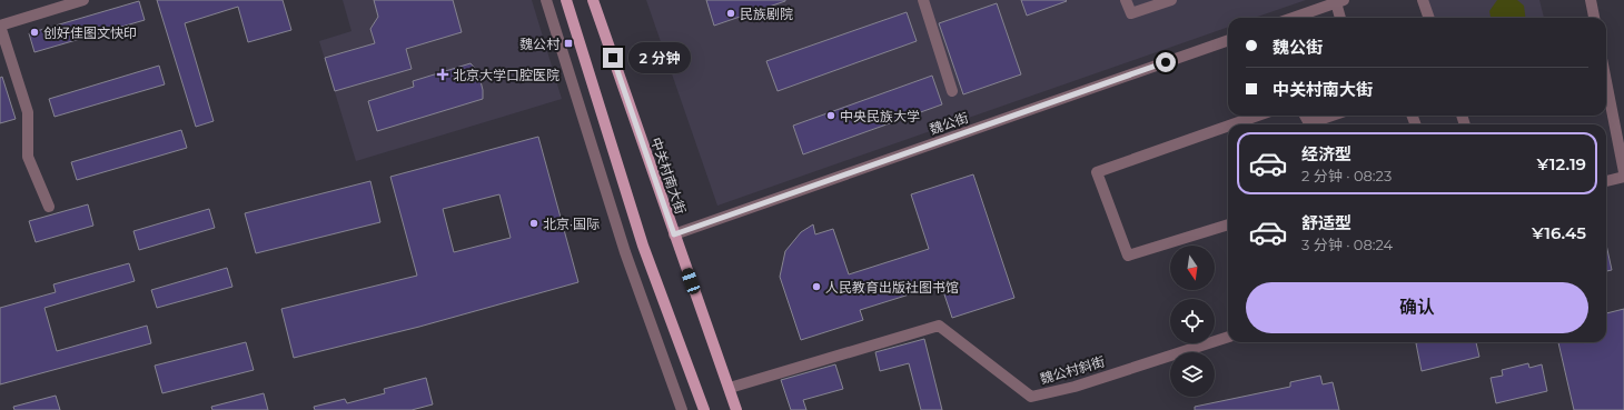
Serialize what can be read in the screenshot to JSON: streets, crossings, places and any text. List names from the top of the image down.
{
  "streets": {
    "main road": ["中关村南大街"],
    "street": ["魏公街", "魏公村斜街"]
  },
  "crossings": [
    ["魏公街", "中关村南大街"],
    ["中关村南大街", "魏公村斜街"]
  ],
  "places": {
    "other": [
      "民族剧院",
      "创好佳图文快印",
      "中央民族大学",
      "北京·国际",
      "人民教育出版社图书馆"
    ],
    "transit": ["魏公村"],
    "health": ["北京大学口腔医院"]
  },
  "north": "bottom",
  "page": {
    "banner": ["魏公街", "中关村南大街"],
    "bubble": "2 分钟",
    "list": [
      {
        "name": "经济型",
        "note": "2 分钟 · 08:23",
        "value": "¥12.19"
      },
      {
        "name": "舒适型",
        "note": "3 分钟 · 08:24",
        "value": "¥16.45"
      }
    ],
    "buttons": "确认"
  }
}
